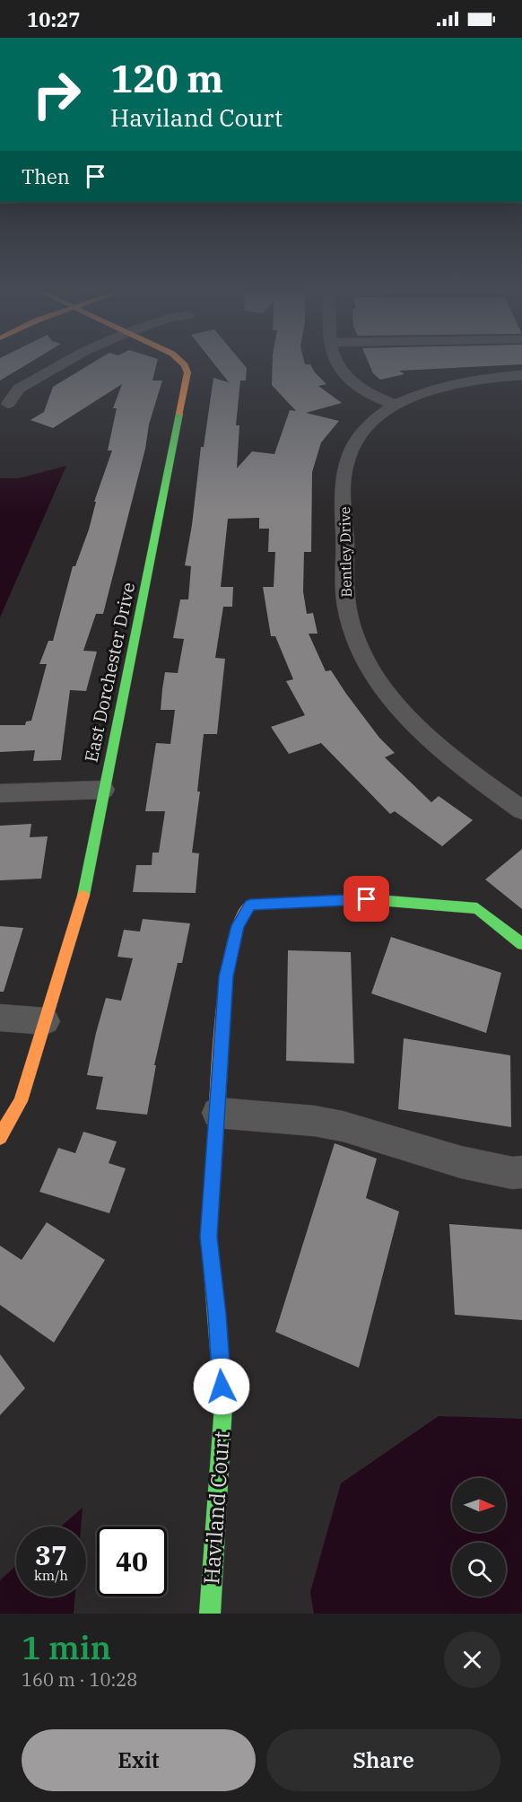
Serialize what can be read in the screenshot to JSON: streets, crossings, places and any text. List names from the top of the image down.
{
  "streets": {
    "street": ["Bentley Drive", "East Dorchester Drive", "Haviland Court"]
  },
  "north": "right",
  "page": {
    "status": "10:27",
    "turn": ["120 m", "Haviland Court"],
    "then": "Then",
    "speed": "37 km/h",
    "limit": "40",
    "heading": ["1 min", "160 m · 10:28"],
    "buttons": ["Exit", "Share"]
  }
}
